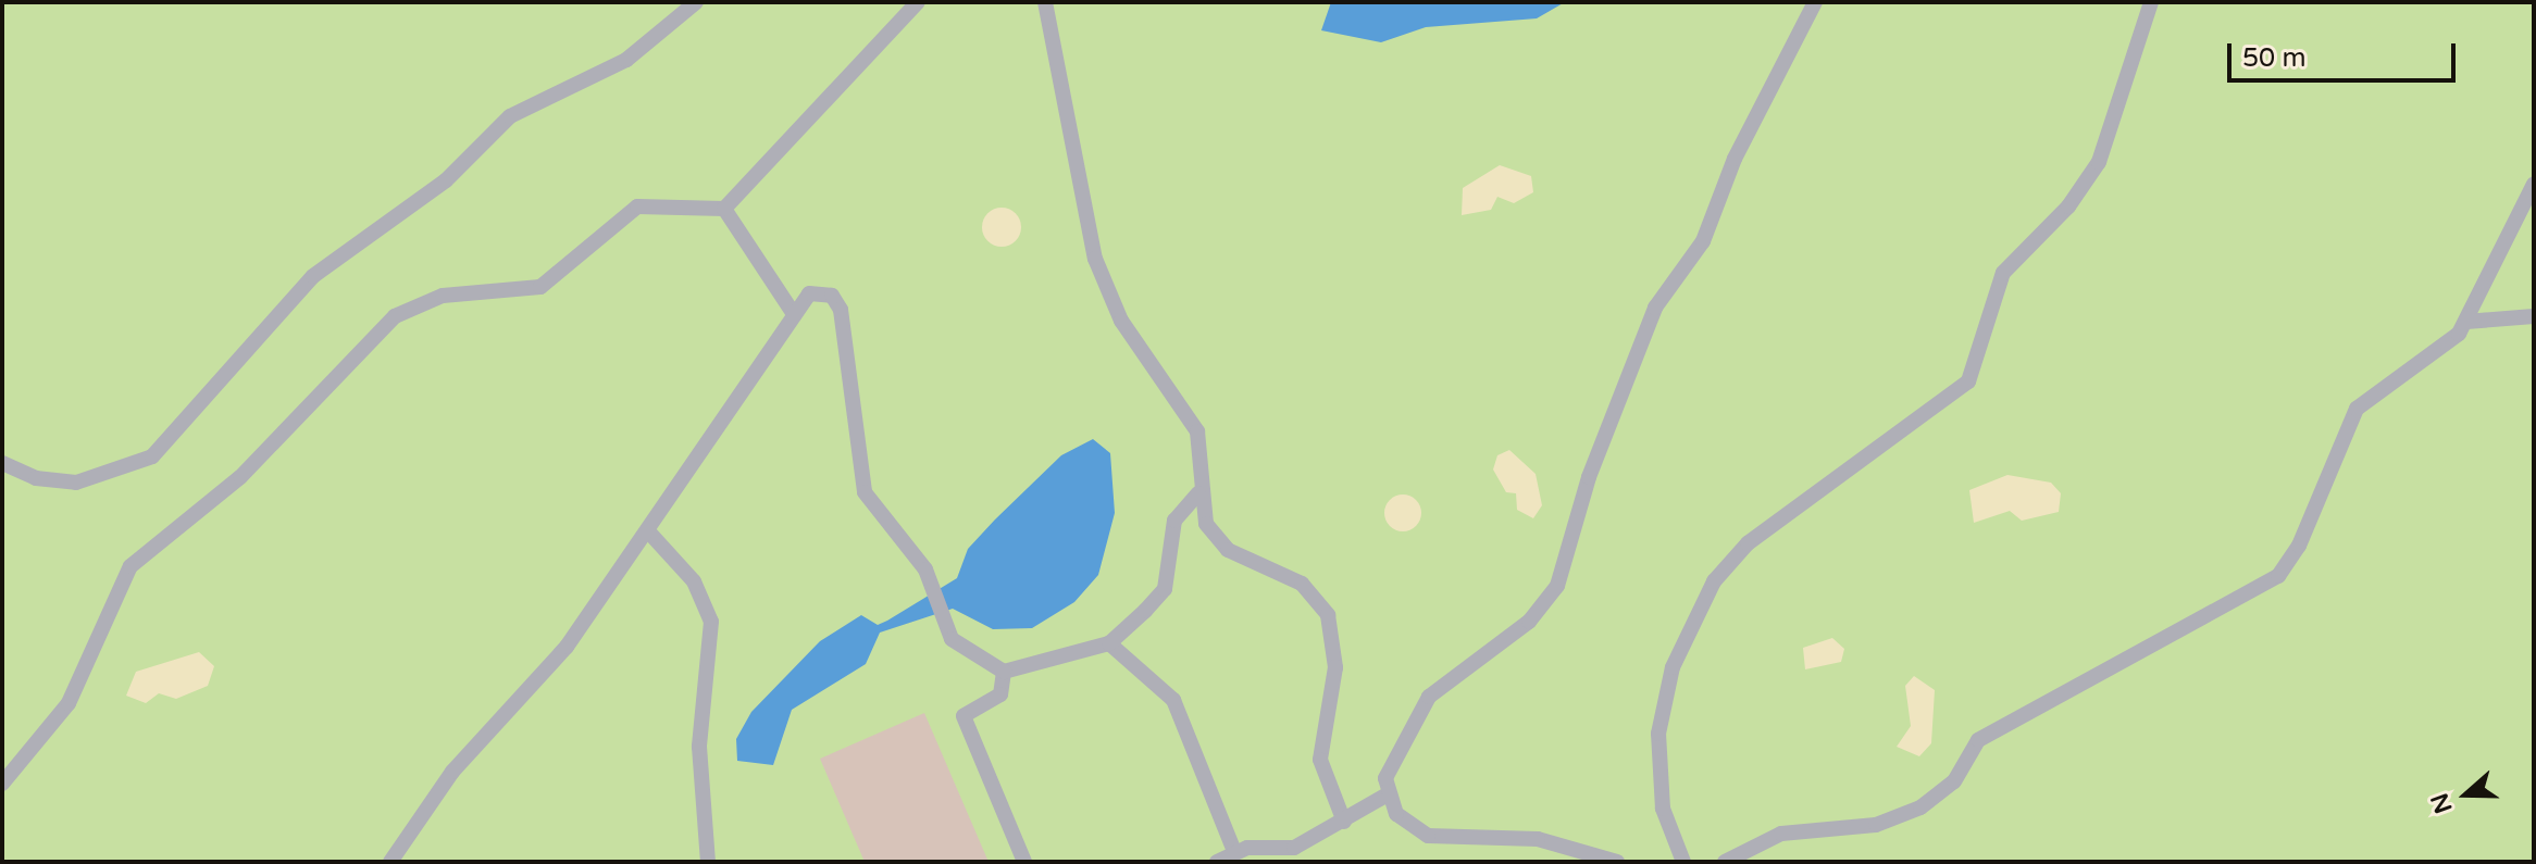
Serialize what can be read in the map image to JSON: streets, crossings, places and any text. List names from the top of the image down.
{
  "scale_bar": "50 m",
  "north": "left"
}
